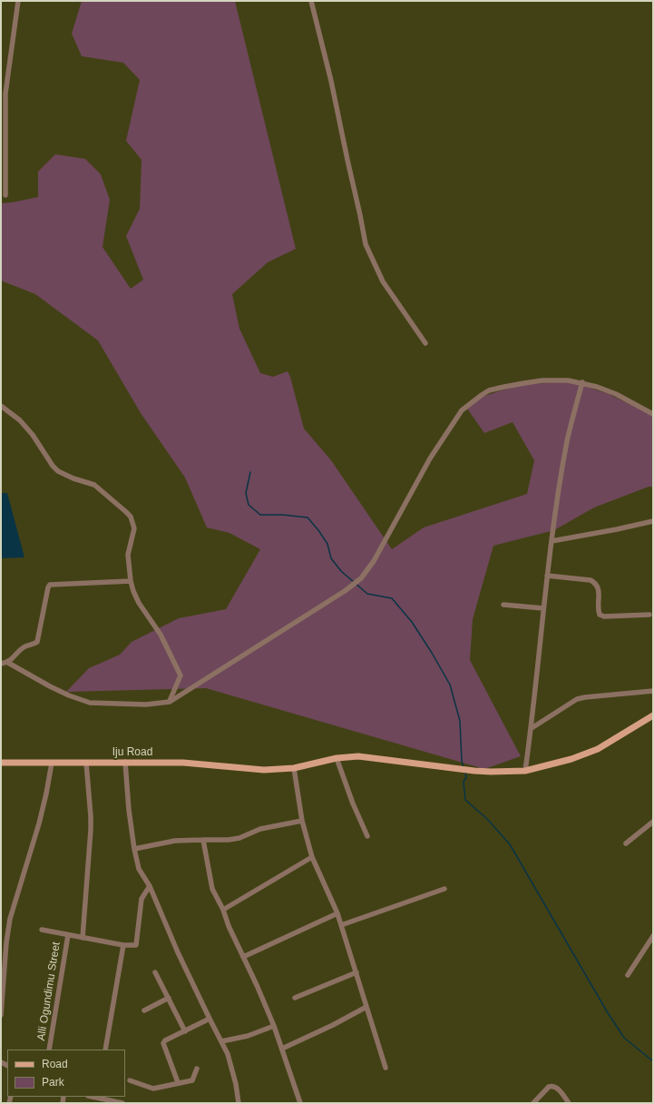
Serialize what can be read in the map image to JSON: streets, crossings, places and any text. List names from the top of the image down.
{
  "streets": {
    "main road": ["Iju Road"],
    "street": ["Alli Ogundimu Street"]
  },
  "legend": ["Road", "Park"]
}
